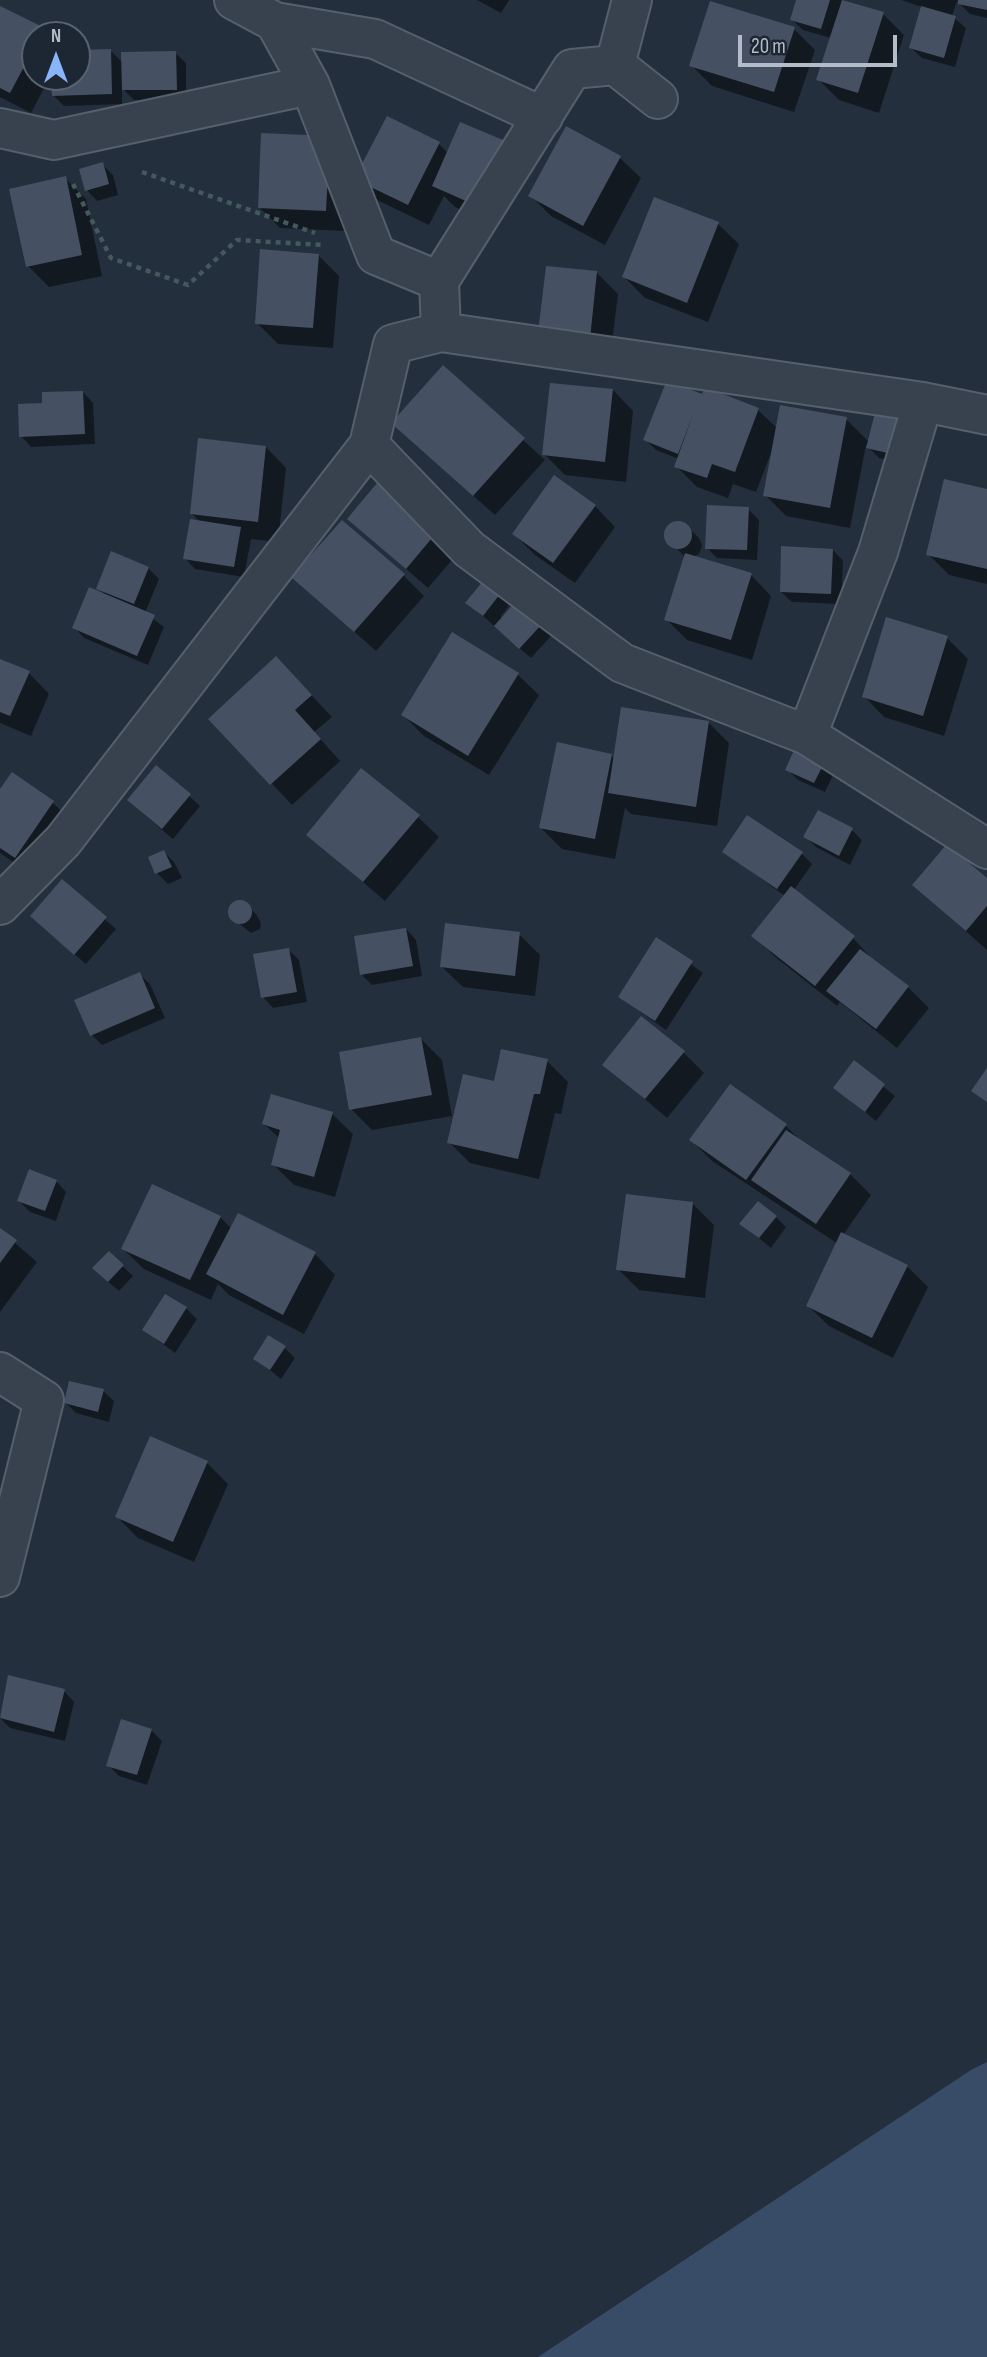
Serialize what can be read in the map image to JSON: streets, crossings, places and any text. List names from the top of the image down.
{
  "scale_bar": "20 m",
  "north": "top"
}
